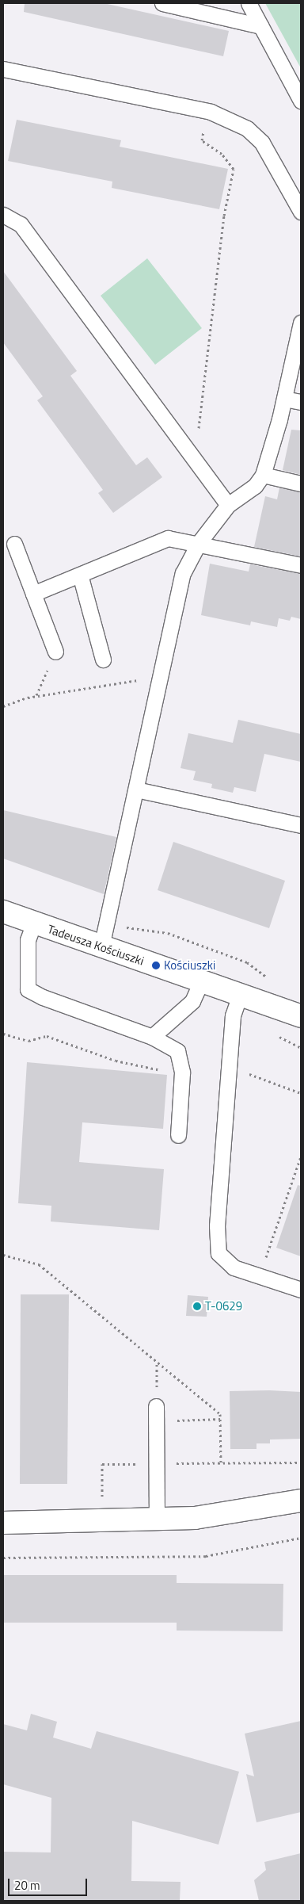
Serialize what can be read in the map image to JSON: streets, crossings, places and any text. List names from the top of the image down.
{
  "streets": {
    "main road": ["Tadeusza Kościuszki"]
  },
  "places": ["Kościuszki", "T-0629"],
  "scale_bar": "20 m"
}
